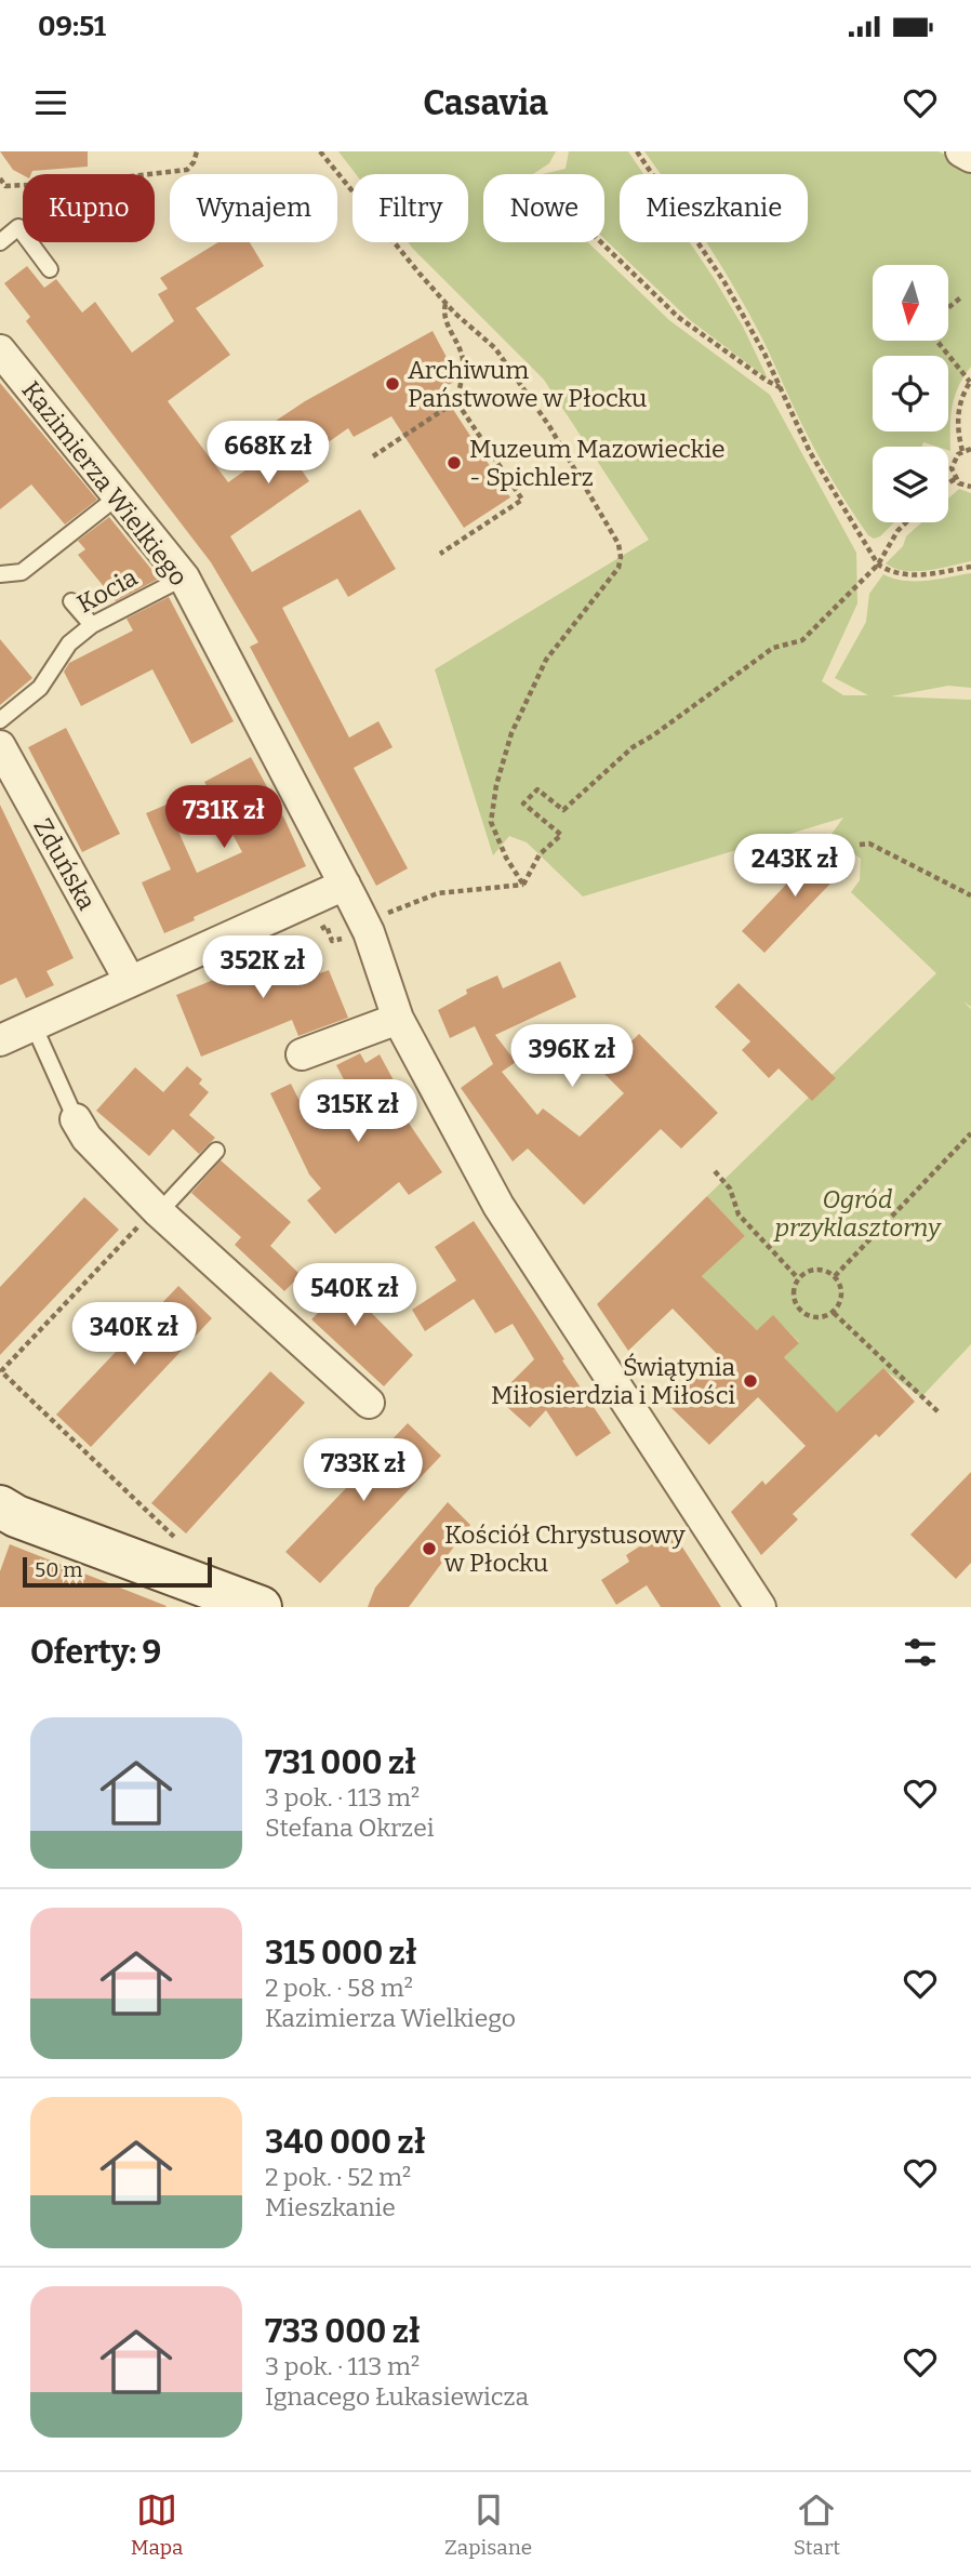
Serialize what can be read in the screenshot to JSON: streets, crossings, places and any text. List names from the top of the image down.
{
  "streets": {
    "street": ["Kazimierza Wielkiego", "Zduńska"],
    "lane": ["Kocia"]
  },
  "crossings": [
    ["Kazimierza Wielkiego", "Kocia"]
  ],
  "parks": ["Ogród przyklasztorny"],
  "places": [
    "Archiwum Państwowe w Płocku",
    "Muzeum Mazowieckie - Spichlerz",
    "Świątynia Miłosierdzia i Miłości",
    "Kościół Chrystusowy w Płocku"
  ],
  "scale_bar": "50 m",
  "north": "bottom",
  "page": {
    "status": "09:51",
    "header": "Casavia",
    "chip": [
      "Kupno",
      "Wynajem",
      "Filtry",
      "Nowe",
      "Mieszkanie"
    ],
    "price": [
      "668K zł",
      "731K zł",
      "243K zł",
      "352K zł",
      "396K zł",
      "315K zł",
      "540K zł",
      "340K zł",
      "733K zł"
    ],
    "scale": "50 m",
    "heading": "Oferty: 9",
    "list": [
      {
        "name": "731 000 zł",
        "note": "3 pok. · 113 m² · Stefana Okrzei"
      },
      {
        "name": "315 000 zł",
        "note": "2 pok. · 58 m² · Kazimierza Wielkiego"
      },
      {
        "name": "340 000 zł",
        "note": "2 pok. · 52 m² · Mieszkanie"
      },
      {
        "name": "733 000 zł",
        "note": "3 pok. · 113 m² · Ignacego Łukasiewicza"
      }
    ],
    "tabs": ["Mapa", "Zapisane", "Start"]
  }
}
